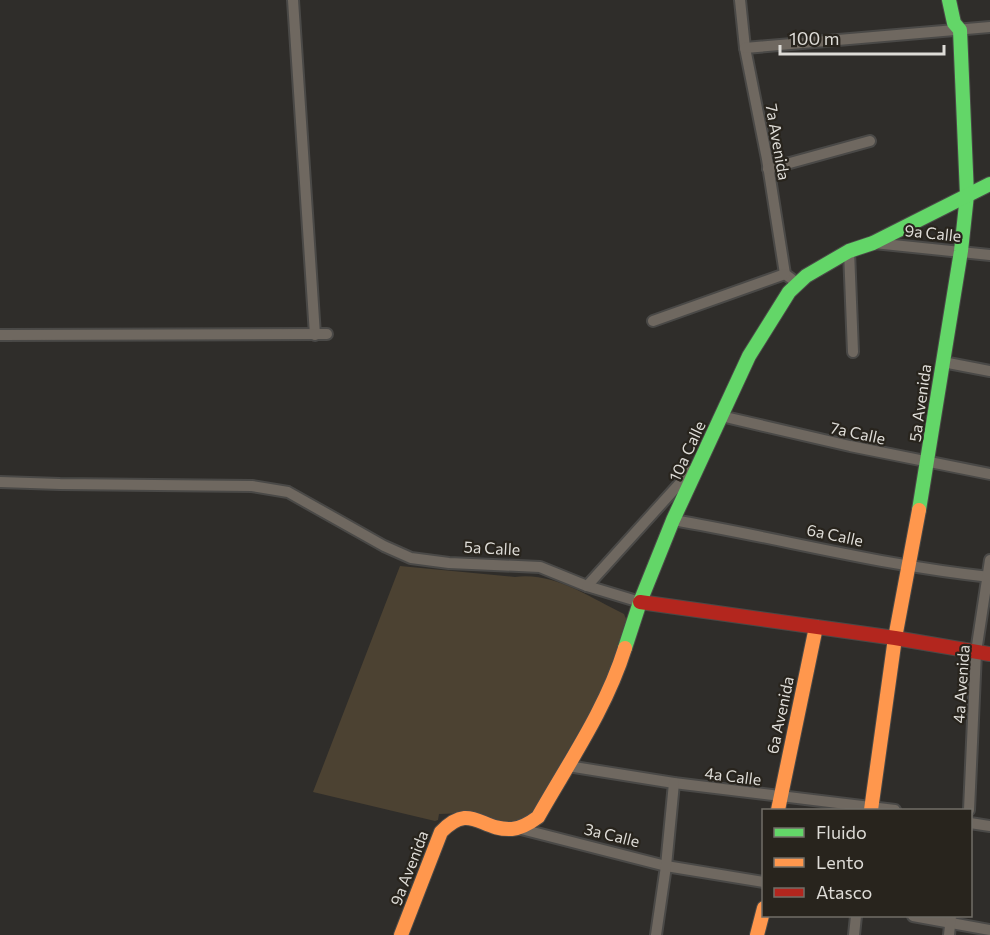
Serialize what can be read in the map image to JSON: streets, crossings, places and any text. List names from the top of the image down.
{
  "streets": {
    "street": [
      "7a Avenida",
      "9a Calle",
      "5a Avenida",
      "7a Calle",
      "10a Calle",
      "6a Calle",
      "5a Calle",
      "4a Avenida",
      "6a Avenida",
      "4a Calle",
      "3a Calle",
      "9a Avenida"
    ]
  },
  "crossings": [
    ["9a Calle", "5a Avenida"],
    ["9a Calle", "10a Calle"],
    ["5a Avenida", "7a Calle"],
    ["5a Avenida", "10a Calle"],
    ["5a Avenida", "6a Calle"],
    ["5a Avenida", "5a Calle"],
    ["5a Avenida", "4a Calle"],
    ["7a Calle", "10a Calle"],
    ["10a Calle", "6a Calle"],
    ["10a Calle", "5a Calle"],
    ["10a Calle", "4a Calle"],
    ["10a Calle", "3a Calle"],
    ["6a Calle", "4a Avenida"],
    ["5a Calle", "4a Avenida"],
    ["5a Calle", "6a Avenida"],
    ["6a Avenida", "4a Calle"],
    ["3a Calle", "9a Avenida"]
  ],
  "legend": ["Fluido", "Lento", "Atasco"],
  "scale_bar": "100 m"
}
